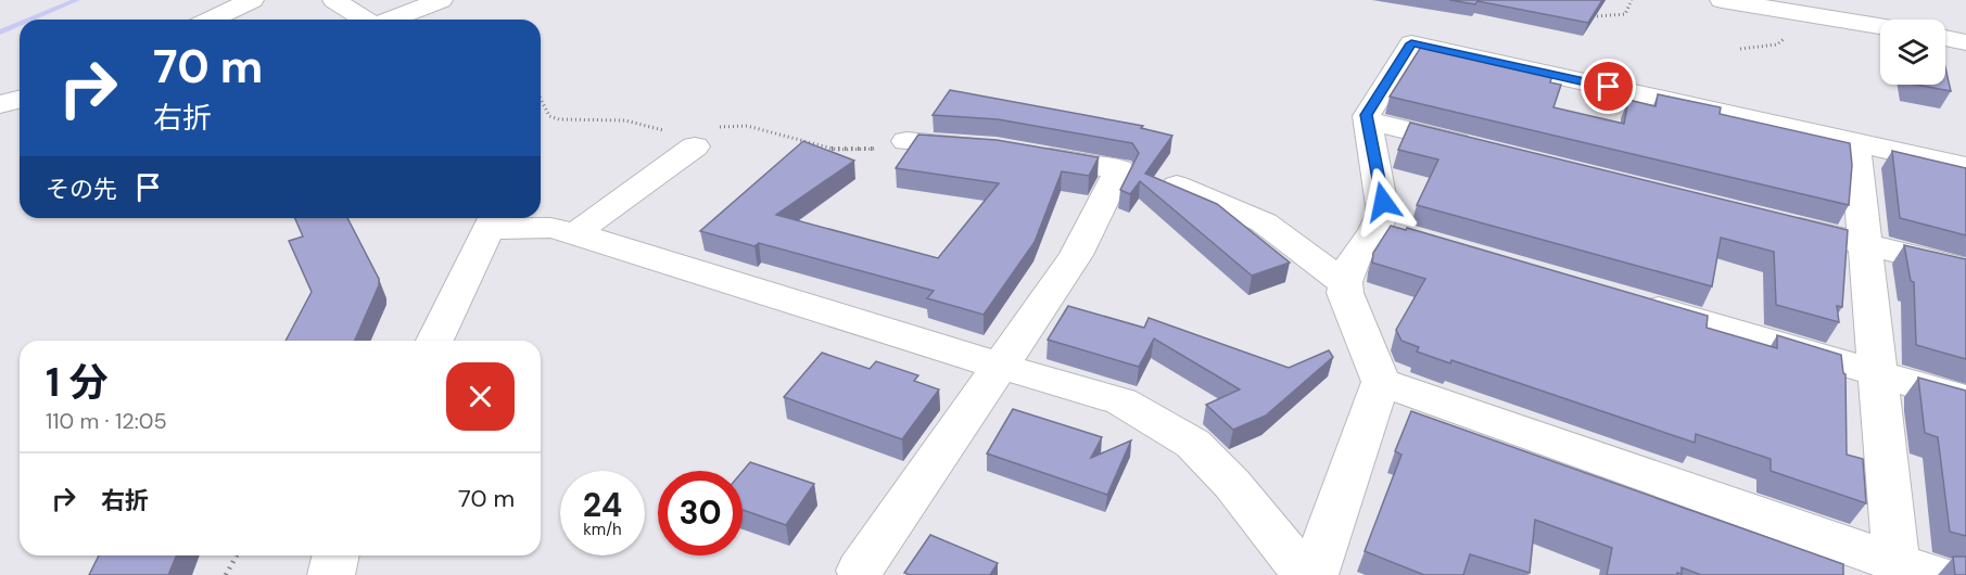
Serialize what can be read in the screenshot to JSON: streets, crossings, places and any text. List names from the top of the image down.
{
  "page": {
    "turn": ["70 m", "右折"],
    "then": "その先",
    "heading": ["1 分", "110 m · 12:05"],
    "list": [
      {
        "name": "右折",
        "value": "70 m"
      }
    ],
    "speed": "24 km/h",
    "limit": "30"
  }
}
